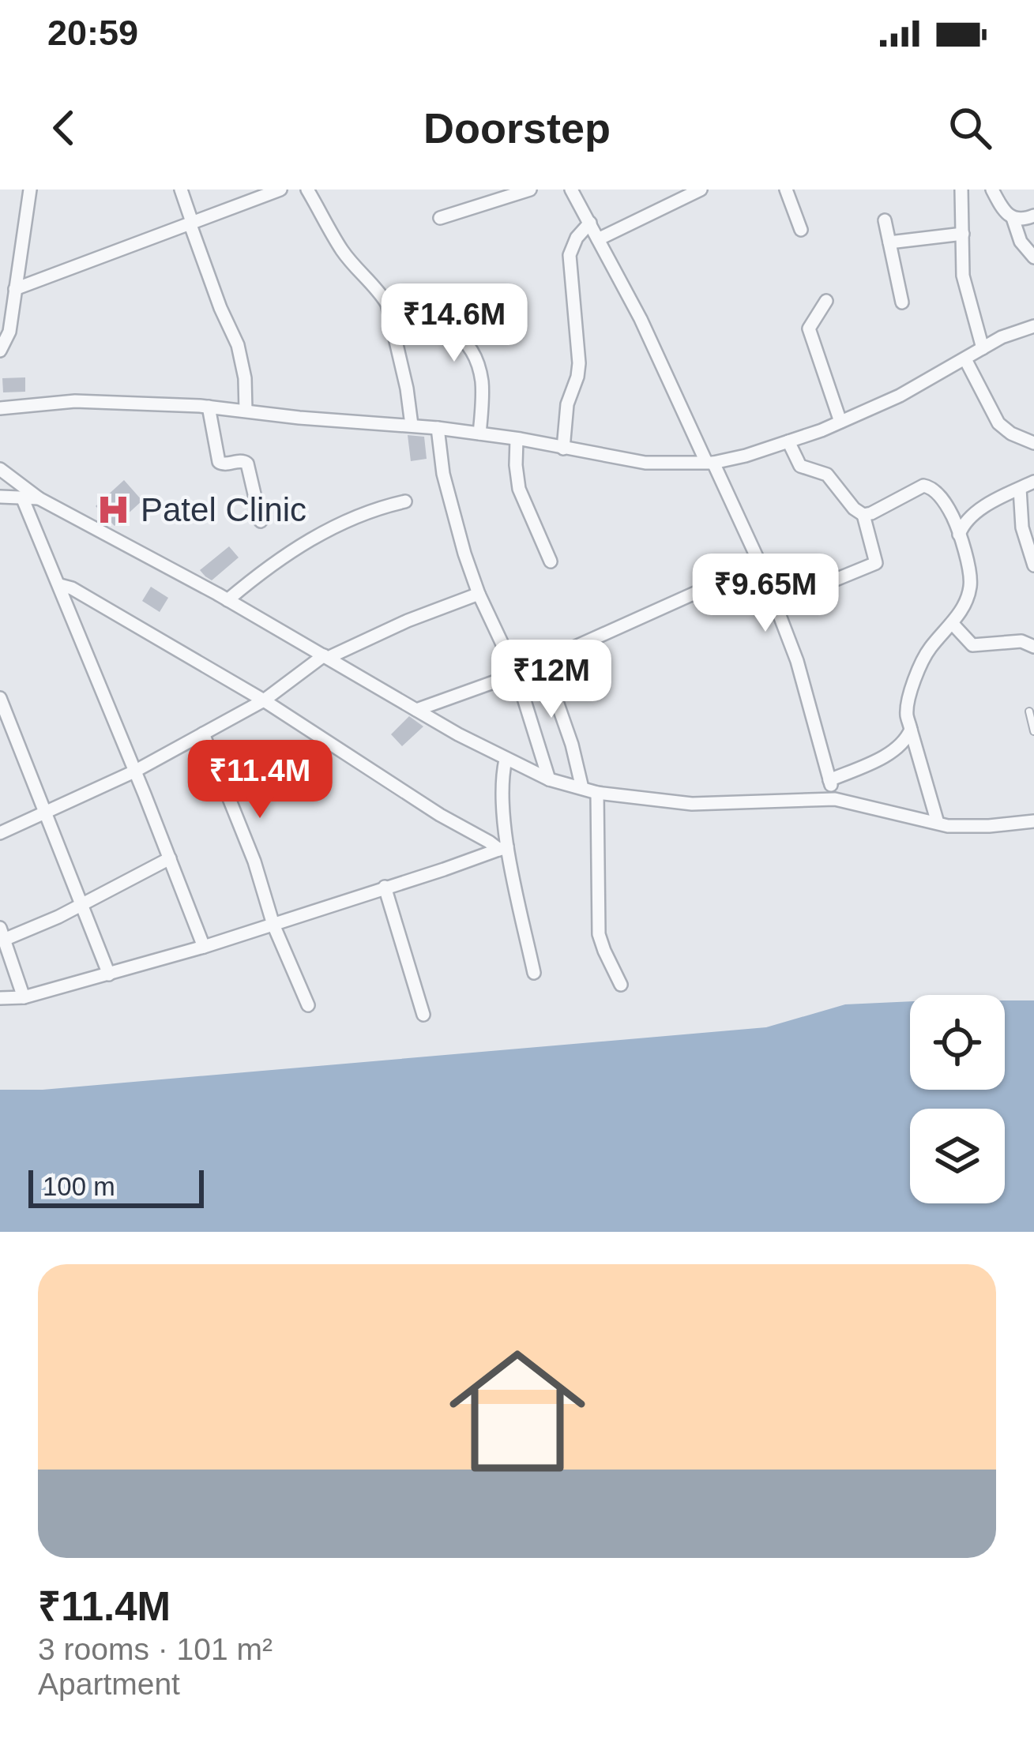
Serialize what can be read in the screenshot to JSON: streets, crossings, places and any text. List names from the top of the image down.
{
  "places": {
    "hospital": ["Patel Clinic"]
  },
  "scale_bar": "100 m",
  "page": {
    "status": "20:59",
    "header": "Doorstep",
    "price": [
      "₹14.6M",
      "₹9.65M",
      "₹12M",
      "₹11.4M"
    ],
    "scale": "100 m",
    "list": [
      {
        "name": "₹11.4M",
        "note": "3 rooms · 101 m² · Apartment"
      }
    ]
  }
}
